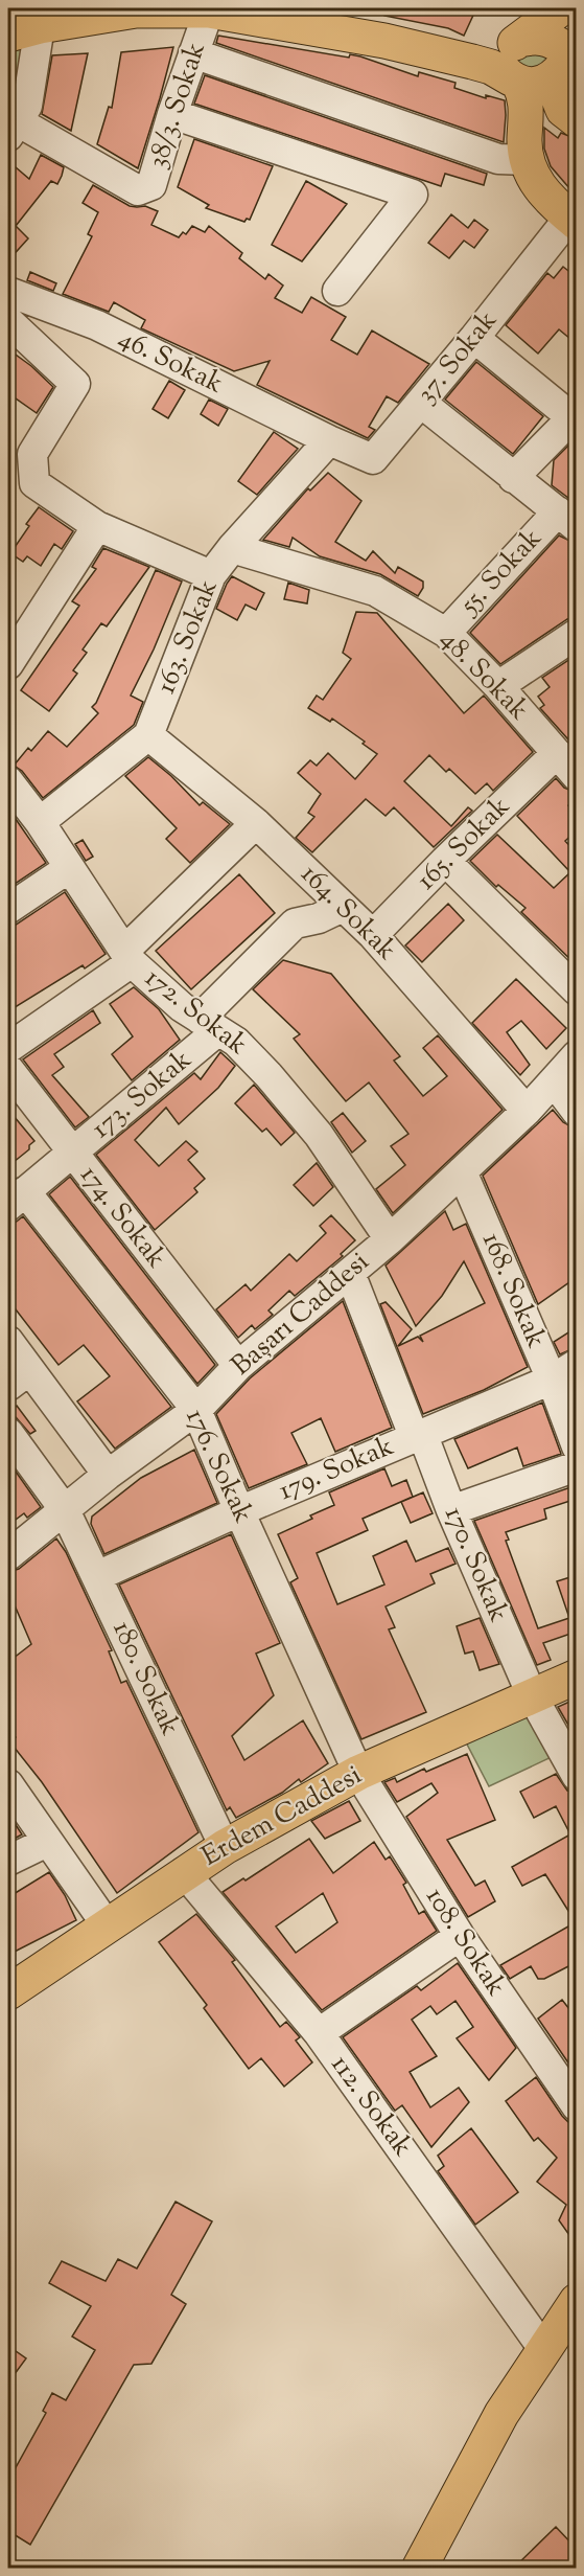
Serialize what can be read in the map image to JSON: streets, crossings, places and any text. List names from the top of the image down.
{
  "streets": {
    "main road": ["Erdem Caddesi"],
    "street": [
      "38/3. Sokak",
      "37. Sokak",
      "46. Sokak",
      "55. Sokak",
      "163. Sokak",
      "48. Sokak",
      "165. Sokak",
      "164. Sokak",
      "172. Sokak",
      "173. Sokak",
      "174. Sokak",
      "168. Sokak",
      "Başarı Caddesi",
      "176. Sokak",
      "179. Sokak",
      "170. Sokak",
      "180. Sokak",
      "108. Sokak",
      "112. Sokak"
    ]
  },
  "crossings": [
    ["37. Sokak", "46. Sokak"],
    ["37. Sokak", "163. Sokak"],
    ["46. Sokak", "163. Sokak"],
    ["55. Sokak", "48. Sokak"],
    ["163. Sokak", "48. Sokak"],
    ["163. Sokak", "164. Sokak"],
    ["163. Sokak", "172. Sokak"],
    ["48. Sokak", "165. Sokak"],
    ["165. Sokak", "164. Sokak"],
    ["164. Sokak", "173. Sokak"],
    ["164. Sokak", "Başarı Caddesi"],
    ["172. Sokak", "173. Sokak"],
    ["172. Sokak", "Başarı Caddesi"],
    ["173. Sokak", "174. Sokak"],
    ["173. Sokak", "176. Sokak"],
    ["174. Sokak", "Başarı Caddesi"],
    ["168. Sokak", "Başarı Caddesi"],
    ["168. Sokak", "179. Sokak"],
    ["Başarı Caddesi", "176. Sokak"],
    ["Başarı Caddesi", "170. Sokak"],
    ["Başarı Caddesi", "180. Sokak"],
    ["176. Sokak", "179. Sokak"],
    ["176. Sokak", "Erdem Caddesi"],
    ["176. Sokak", "108. Sokak"],
    ["179. Sokak", "170. Sokak"],
    ["179. Sokak", "180. Sokak"],
    ["170. Sokak", "Erdem Caddesi"],
    ["180. Sokak", "Erdem Caddesi"],
    ["Erdem Caddesi", "108. Sokak"],
    ["Erdem Caddesi", "112. Sokak"]
  ]
}
